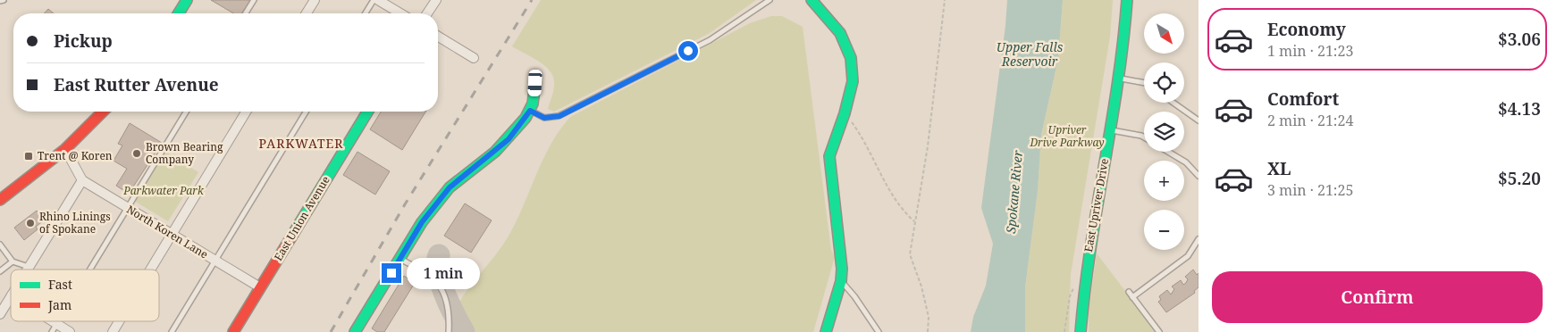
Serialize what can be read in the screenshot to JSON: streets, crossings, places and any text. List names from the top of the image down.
{
  "streets": {
    "street": ["East Upriver Drive", "East Union Avenue", "North Koren Lane"]
  },
  "crossings": [
    ["East Union Avenue", "North Koren Lane"]
  ],
  "districts": ["PARKWATER"],
  "water": ["Upper Falls Reservoir", "Spokane River"],
  "parks": ["Upriver Drive Parkway", "Parkwater Park"],
  "places": {
    "other": ["Brown Bearing Company", "Rhino Linings of Spokane"],
    "transit": ["Trent @ Koren"]
  },
  "legend": ["Fast", "Jam"],
  "north": "bottom right",
  "page": {
    "list": [
      {
        "name": "Economy",
        "note": "1 min · 21:23",
        "value": "$3.06"
      },
      {
        "name": "Comfort",
        "note": "2 min · 21:24",
        "value": "$4.13"
      },
      {
        "name": "XL",
        "note": "3 min · 21:25",
        "value": "$5.20"
      }
    ],
    "map_buttons": ["+", "−"],
    "banner": ["Pickup", "East Rutter Avenue"],
    "bubble": "1 min",
    "buttons": "Confirm"
  }
}
